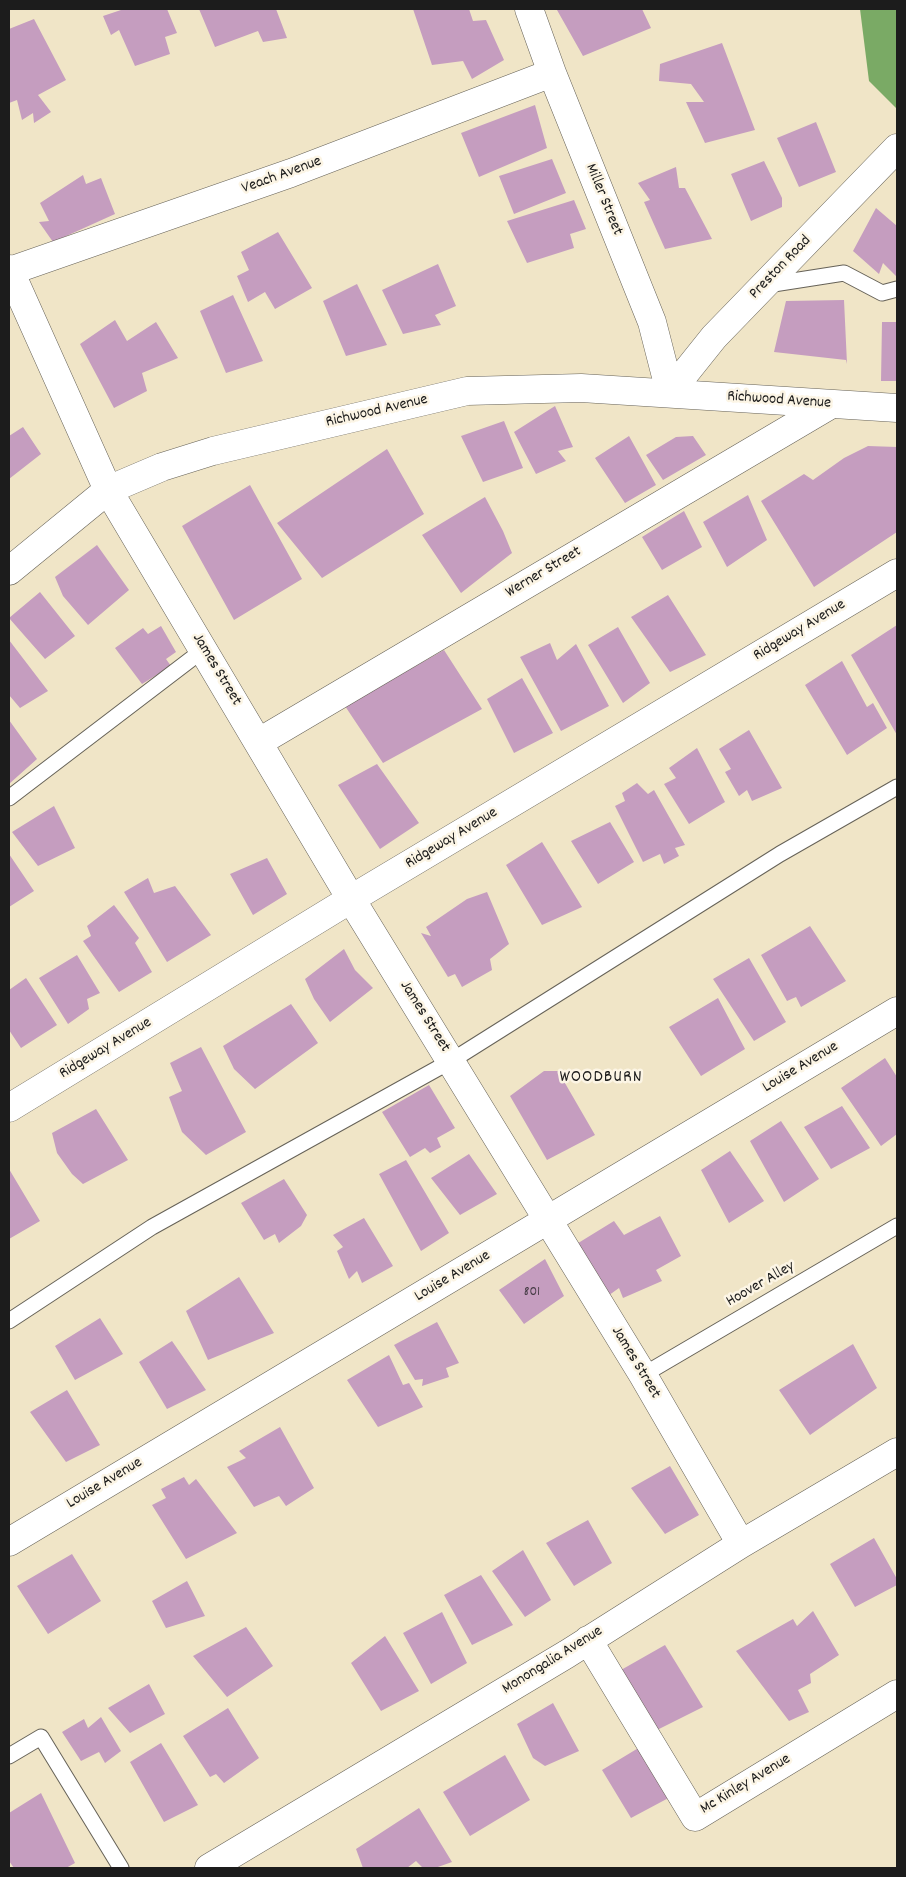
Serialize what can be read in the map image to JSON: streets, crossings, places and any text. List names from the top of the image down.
{
  "streets": {
    "street": [
      "Veach Avenue",
      "Miller Street",
      "Preston Road",
      "Richwood Avenue",
      "Werner Street",
      "Ridgeway Avenue",
      "James Street",
      "Louise Avenue",
      "Monongalia Avenue",
      "Mc Kinley Avenue"
    ],
    "lane": ["Hoover Alley"]
  },
  "crossings": [
    ["Veach Avenue", "Miller Street"],
    ["Miller Street", "Preston Road"],
    ["Miller Street", "Richwood Avenue"],
    ["Preston Road", "Richwood Avenue"],
    ["Richwood Avenue", "Werner Street"],
    ["Richwood Avenue", "James Street"],
    ["Werner Street", "James Street"],
    ["Ridgeway Avenue", "James Street"],
    ["James Street", "Louise Avenue"],
    ["James Street", "Hoover Alley"],
    ["James Street", "Monongalia Avenue"],
    ["Monongalia Avenue", "Mc Kinley Avenue"]
  ],
  "districts": ["WOODBURN"],
  "house_numbers": ["801"]
}
